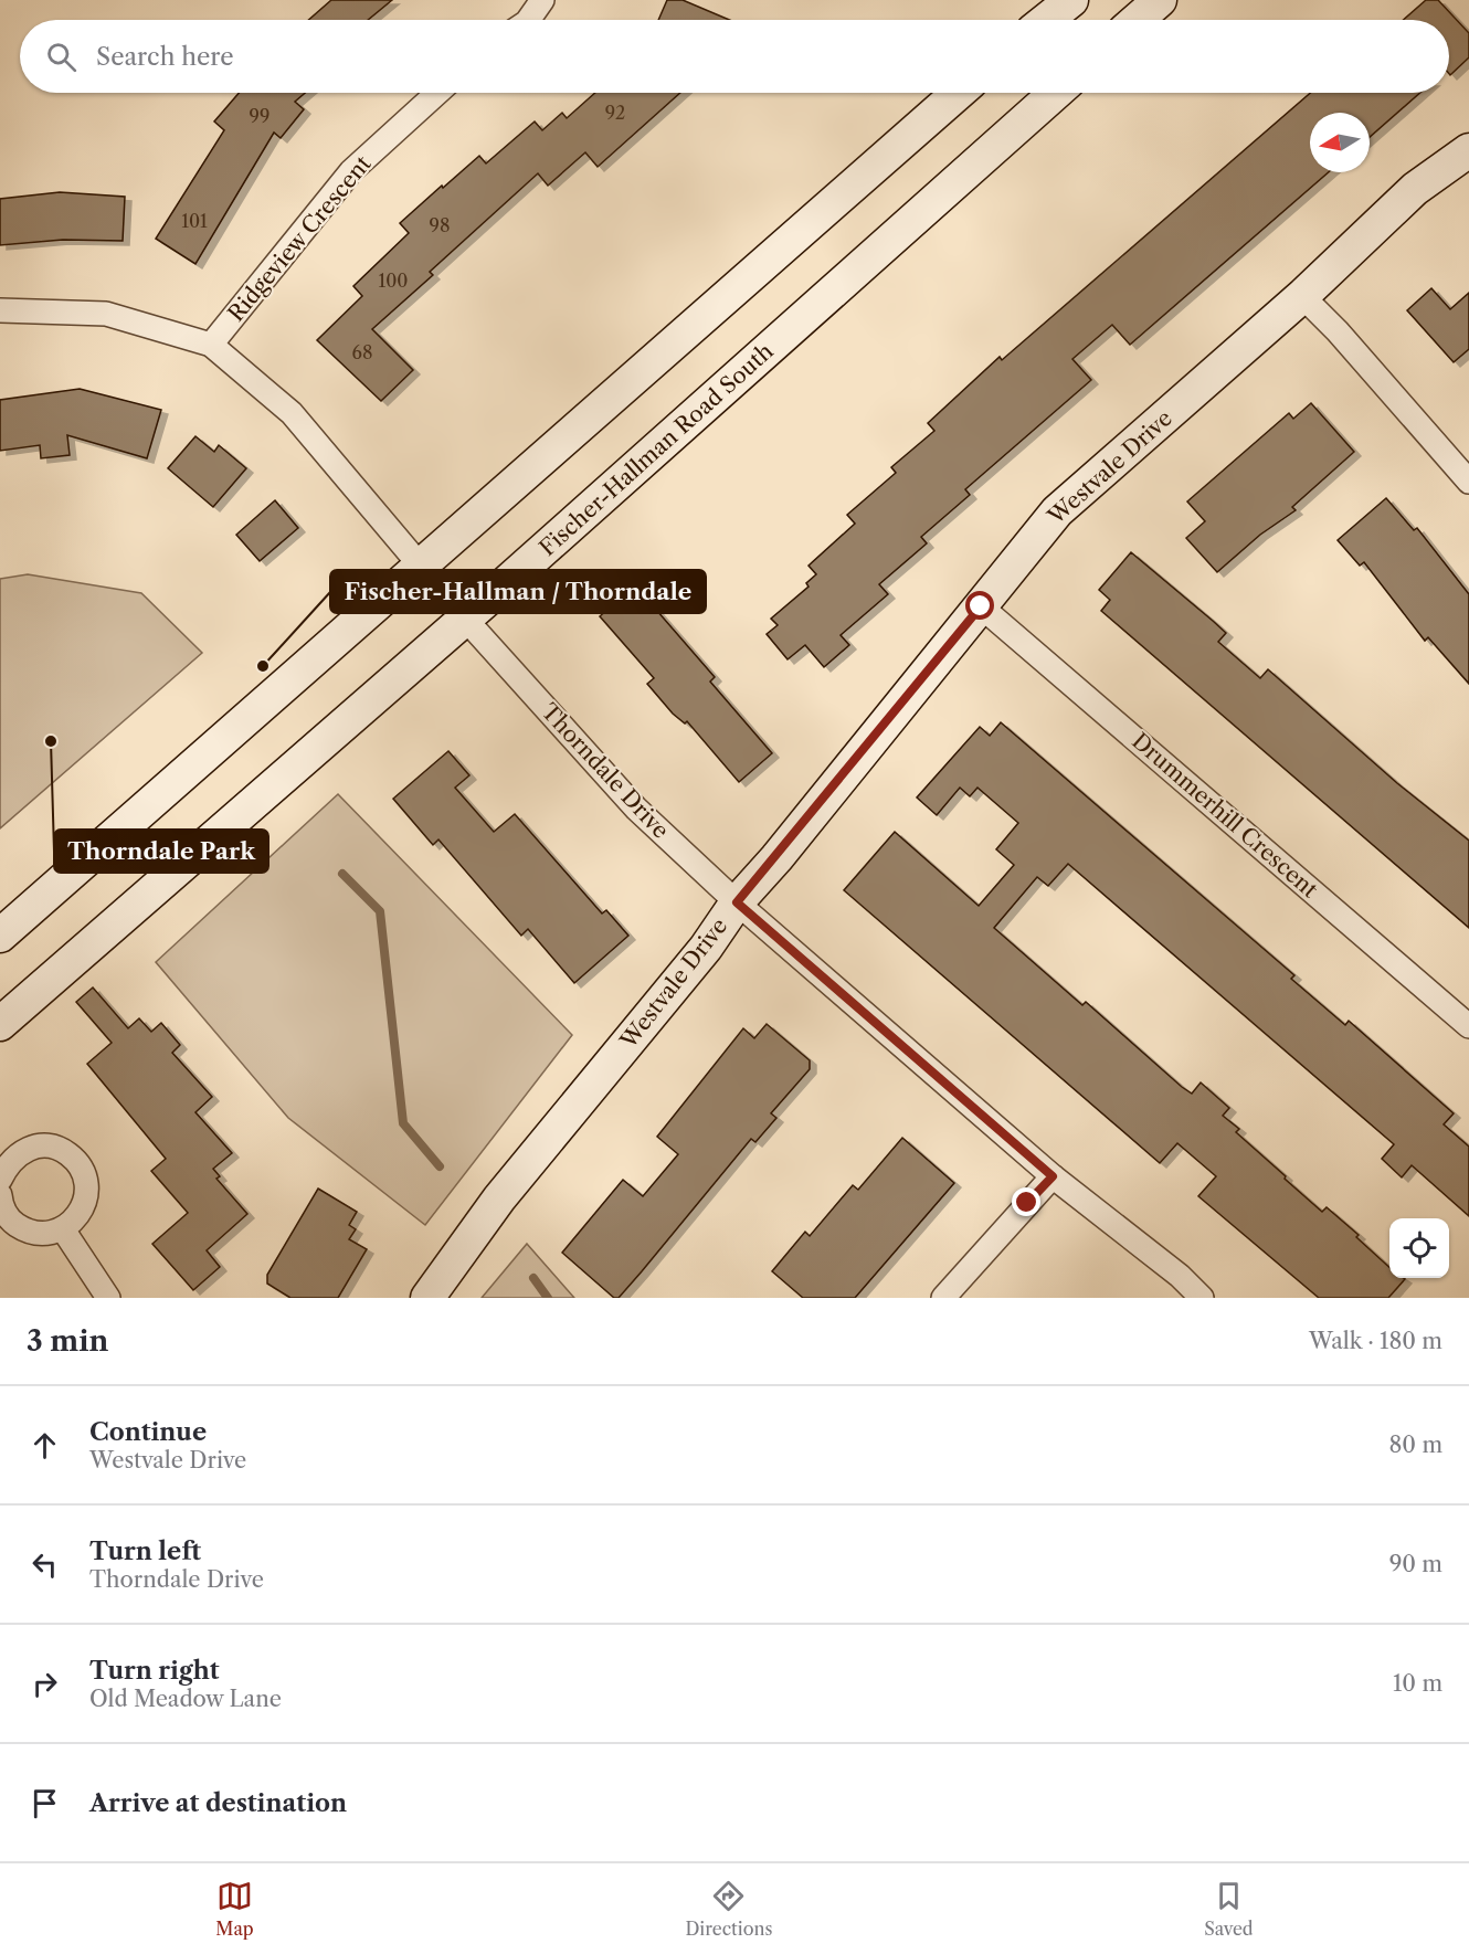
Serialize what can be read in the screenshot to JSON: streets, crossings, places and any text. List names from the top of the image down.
{
  "streets": {
    "main road": ["Fischer-Hallman Road South", "Westvale Drive"],
    "street": ["Ridgeview Crescent", "Thorndale Drive", "Drummerhill Crescent"]
  },
  "crossings": [
    ["Ridgeview Crescent", "Thorndale Drive"],
    ["Fischer-Hallman Road South", "Thorndale Drive"],
    ["Westvale Drive", "Thorndale Drive"],
    ["Westvale Drive", "Drummerhill Crescent"]
  ],
  "places": ["Fischer-Hallman / Thorndale", "Thorndale Park"],
  "house_numbers": [
    "92",
    "99",
    "101",
    "98",
    "100",
    "68"
  ],
  "north": "left",
  "page": {
    "search": "Search here",
    "heading": ["3 min", "Walk · 180 m"],
    "list": [
      ["Continue", "Westvale Drive", "80 m"],
      ["Turn left", "Thorndale Drive", "90 m"],
      ["Turn right", "Old Meadow Lane", "10 m"],
      "Arrive at destination"
    ],
    "nav": ["Map", "Directions", "Saved"]
  }
}
